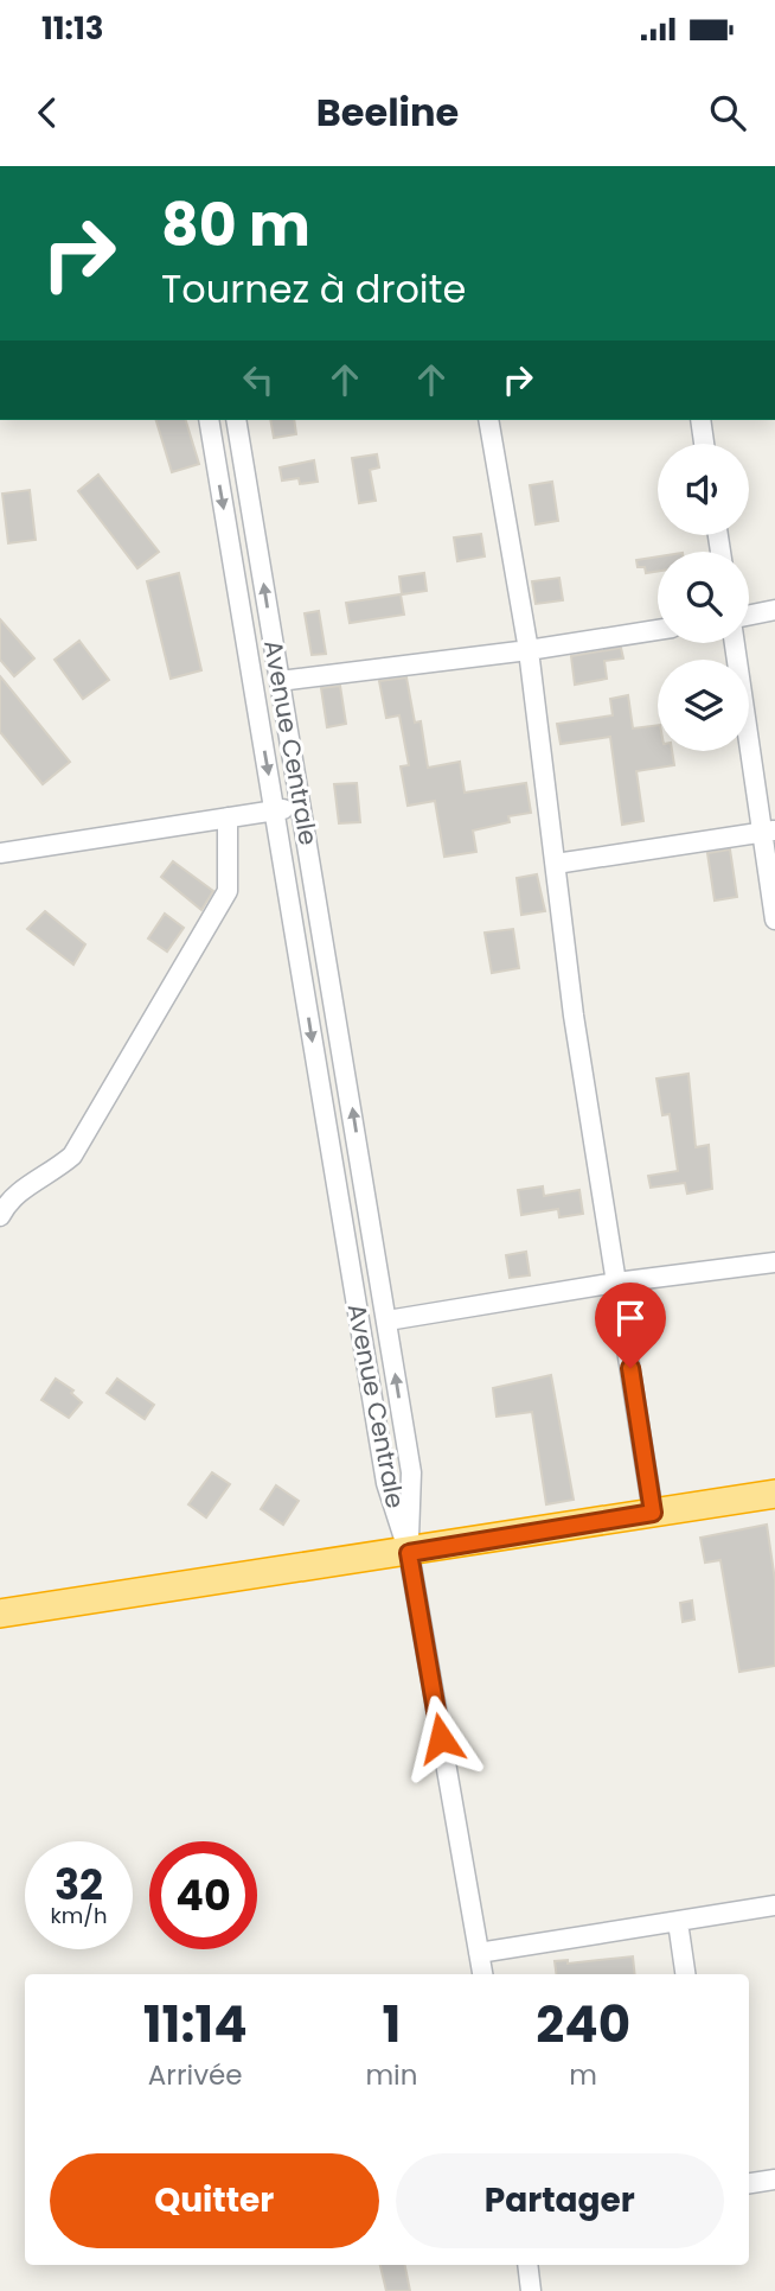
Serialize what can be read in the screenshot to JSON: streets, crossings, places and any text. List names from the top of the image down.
{
  "streets": {
    "street": ["Avenue Centrale"]
  },
  "page": {
    "status": "11:13",
    "header": "Beeline",
    "turn": ["80 m", "Tournez à droite"],
    "speed": "32 km/h",
    "limit": "40",
    "eta": [
      "11:14",
      "Arrivée",
      "1",
      "min",
      "240",
      "m"
    ],
    "buttons": ["Quitter", "Partager"]
  }
}
